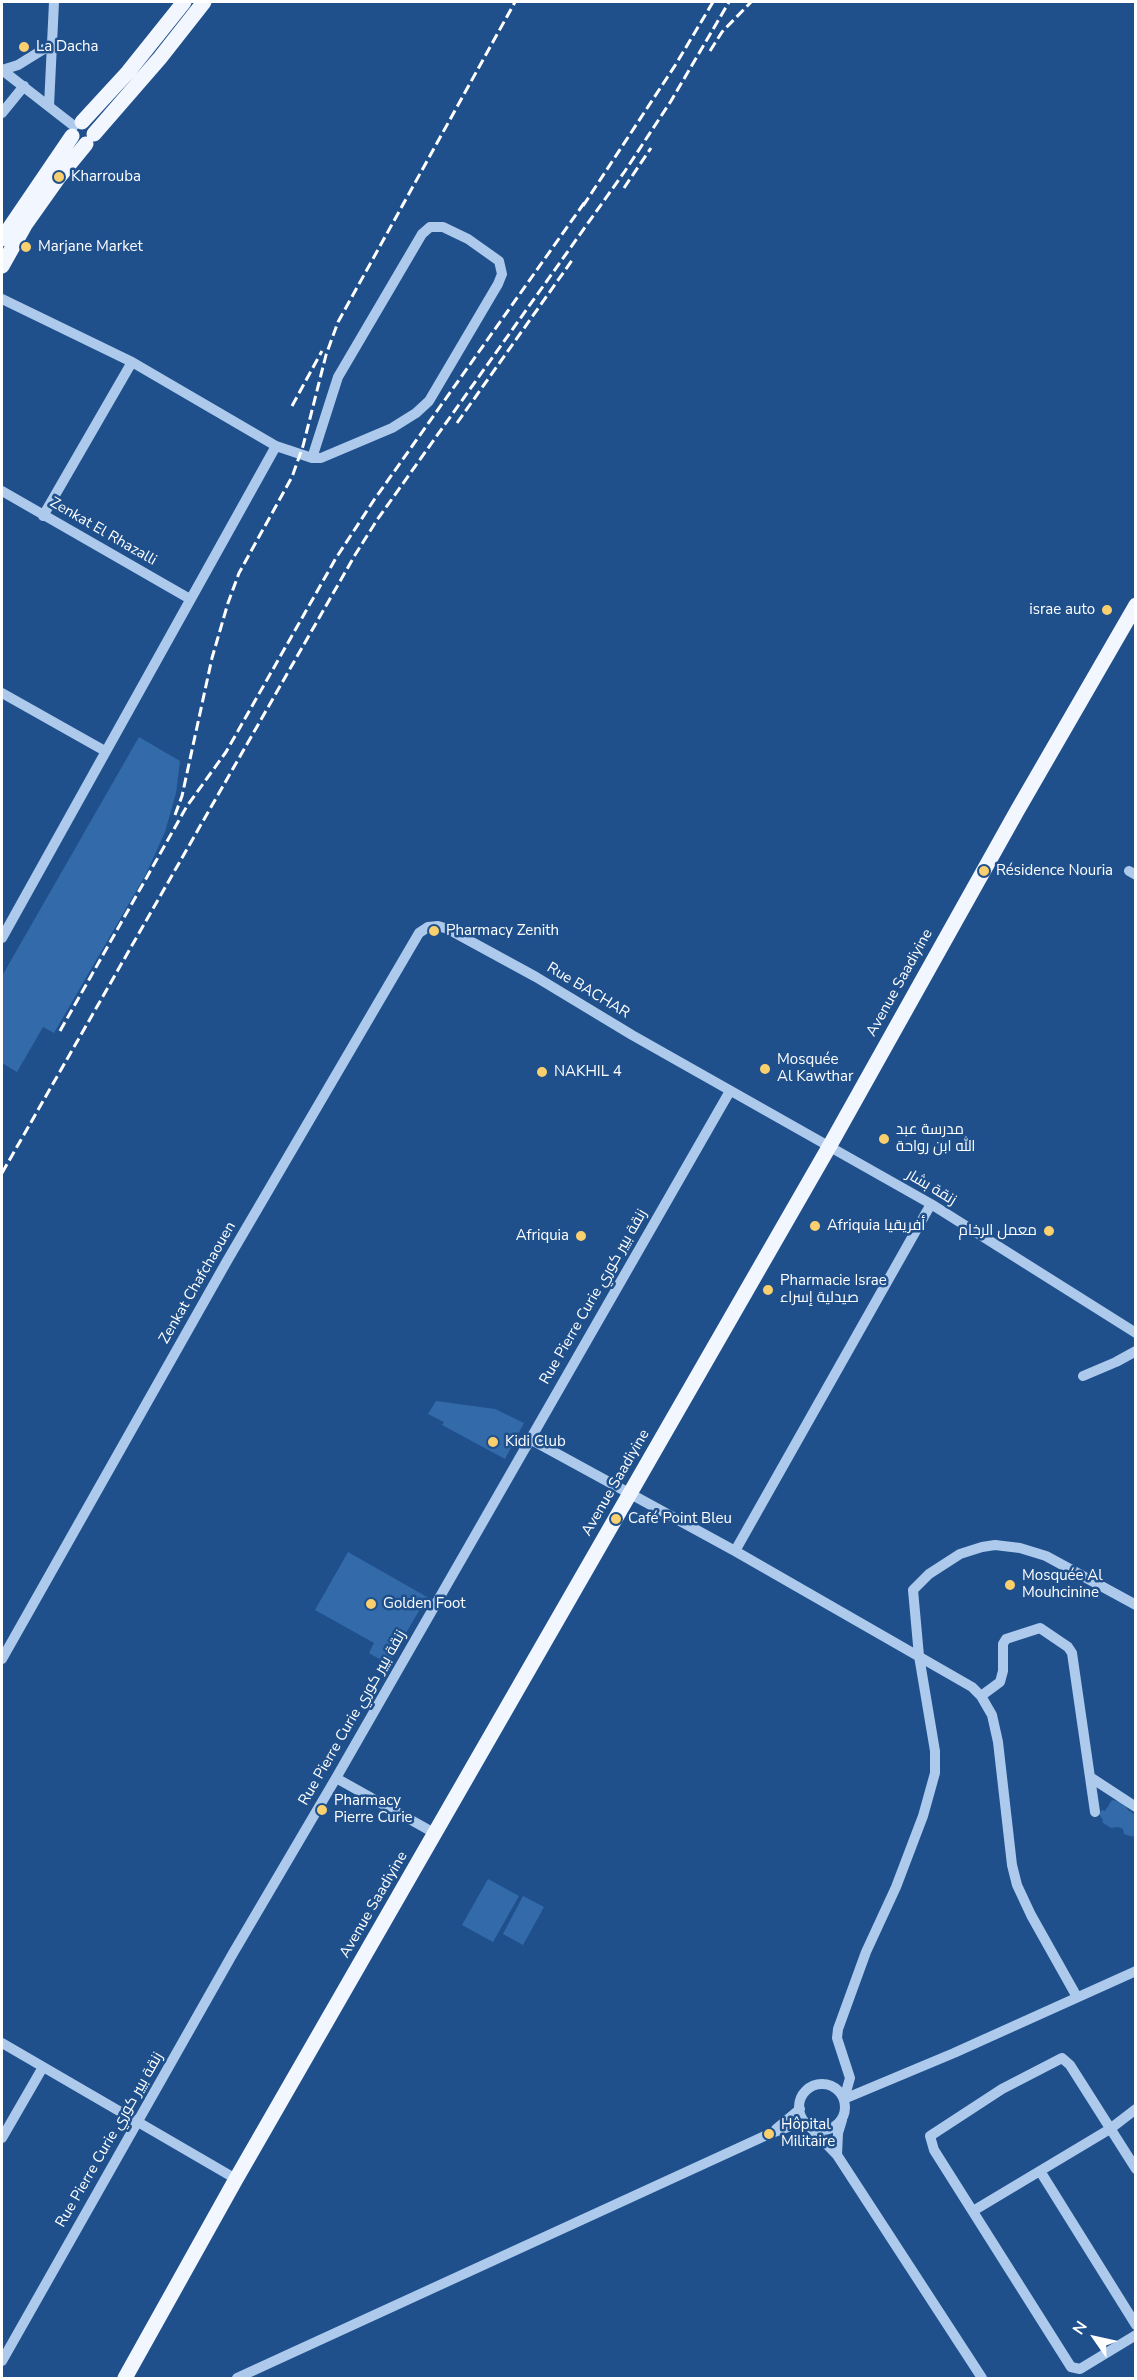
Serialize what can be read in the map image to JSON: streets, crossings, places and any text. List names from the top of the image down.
{
  "streets": {
    "main road": ["Avenue Saadiyine"],
    "street": [
      "Zenkat El Rhazalli",
      "Rue BACHAR",
      "زنقة بشار",
      "Zenkat Chafchaouen",
      "Rue Pierre Curie زنقة بيير كوري"
    ]
  },
  "crossings": [
    ["Avenue Saadiyine", "زنقة بشار"],
    ["Rue BACHAR", "زنقة بشار"],
    ["Rue BACHAR", "Zenkat Chafchaouen"],
    ["Rue BACHAR", "Rue Pierre Curie زنقة بيير كوري"],
    ["زنقة بشار", "Rue Pierre Curie زنقة بيير كوري"]
  ],
  "places": [
    "La Dacha",
    "Kharrouba",
    "Marjane Market",
    "israe auto",
    "Résidence Nouria",
    "Pharmacy Zenith",
    "Mosquée Al Kawthar",
    "NAKHIL 4",
    "مدرسة عبد الله ابن رواحة",
    "Afriquia أفريقيا",
    "معمل الرخام",
    "Afriquia",
    "Pharmacie Israe صيدلية إسراء",
    "Kidi Club",
    "Café Point Bleu",
    "Mosquée Al Mouhcinine",
    "Golden Foot",
    "Pharmacy Pierre Curie",
    "Hôpital Militaire"
  ],
  "north": "top left"
}
